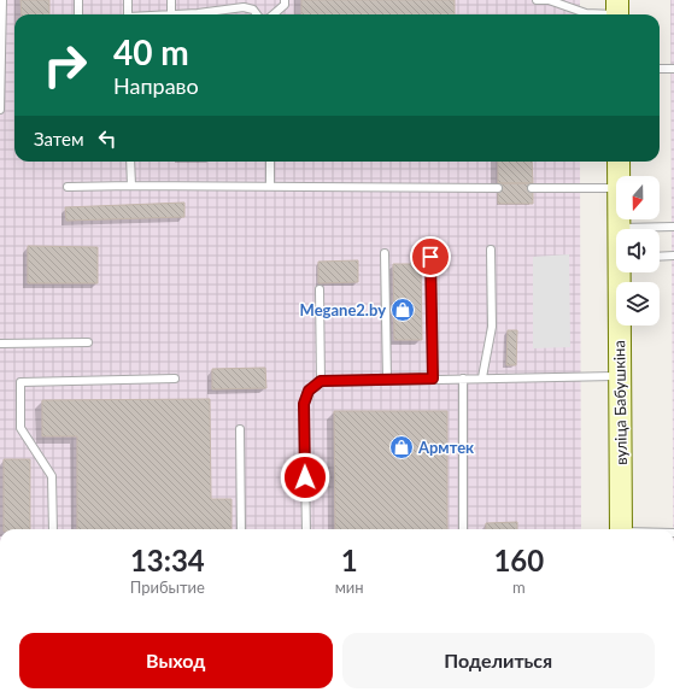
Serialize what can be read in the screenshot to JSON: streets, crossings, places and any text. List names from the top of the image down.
{
  "streets": {
    "street": ["вуліца Бабушкіна"]
  },
  "places": {
    "shop": ["Megane2.by", "Армтек"]
  },
  "north": "bottom",
  "page": {
    "turn": ["40 m", "Направо"],
    "then": "Затем",
    "eta": [
      "13:34",
      "Прибытие",
      "1",
      "мин",
      "160",
      "m"
    ],
    "buttons": ["Выход", "Поделиться"]
  }
}
